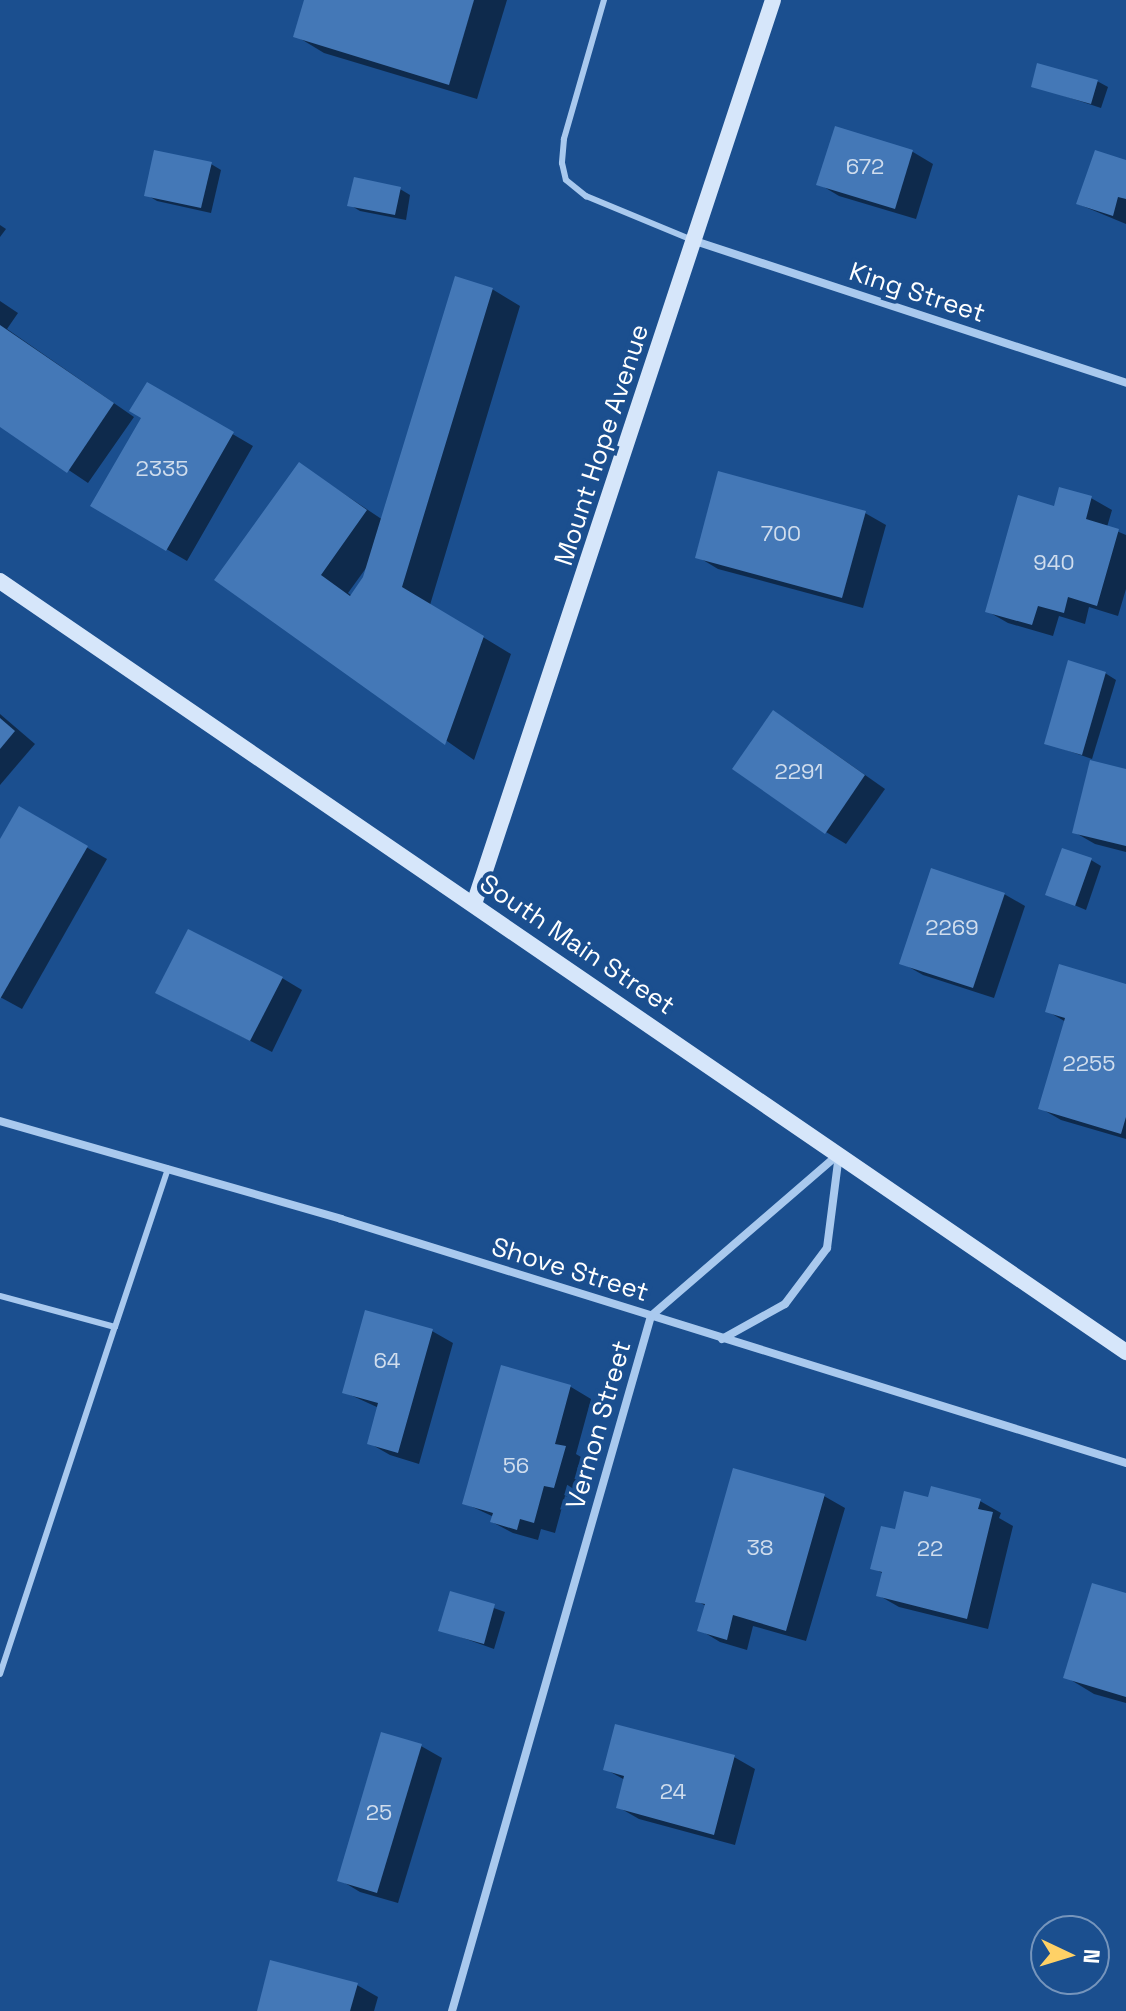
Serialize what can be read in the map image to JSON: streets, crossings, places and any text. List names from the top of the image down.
{
  "streets": {
    "main road": ["Mount Hope Avenue", "South Main Street"],
    "street": ["King Street", "Shove Street", "Vernon Street"]
  },
  "crossings": [
    ["King Street", "Mount Hope Avenue"],
    ["Mount Hope Avenue", "South Main Street"],
    ["South Main Street", "Vernon Street"],
    ["Shove Street", "Vernon Street"]
  ],
  "house_numbers": [
    "672",
    "2335",
    "700",
    "940",
    "2291",
    "2269",
    "2255",
    "64",
    "56",
    "38",
    "22",
    "24",
    "25"
  ],
  "north": "right"
}
